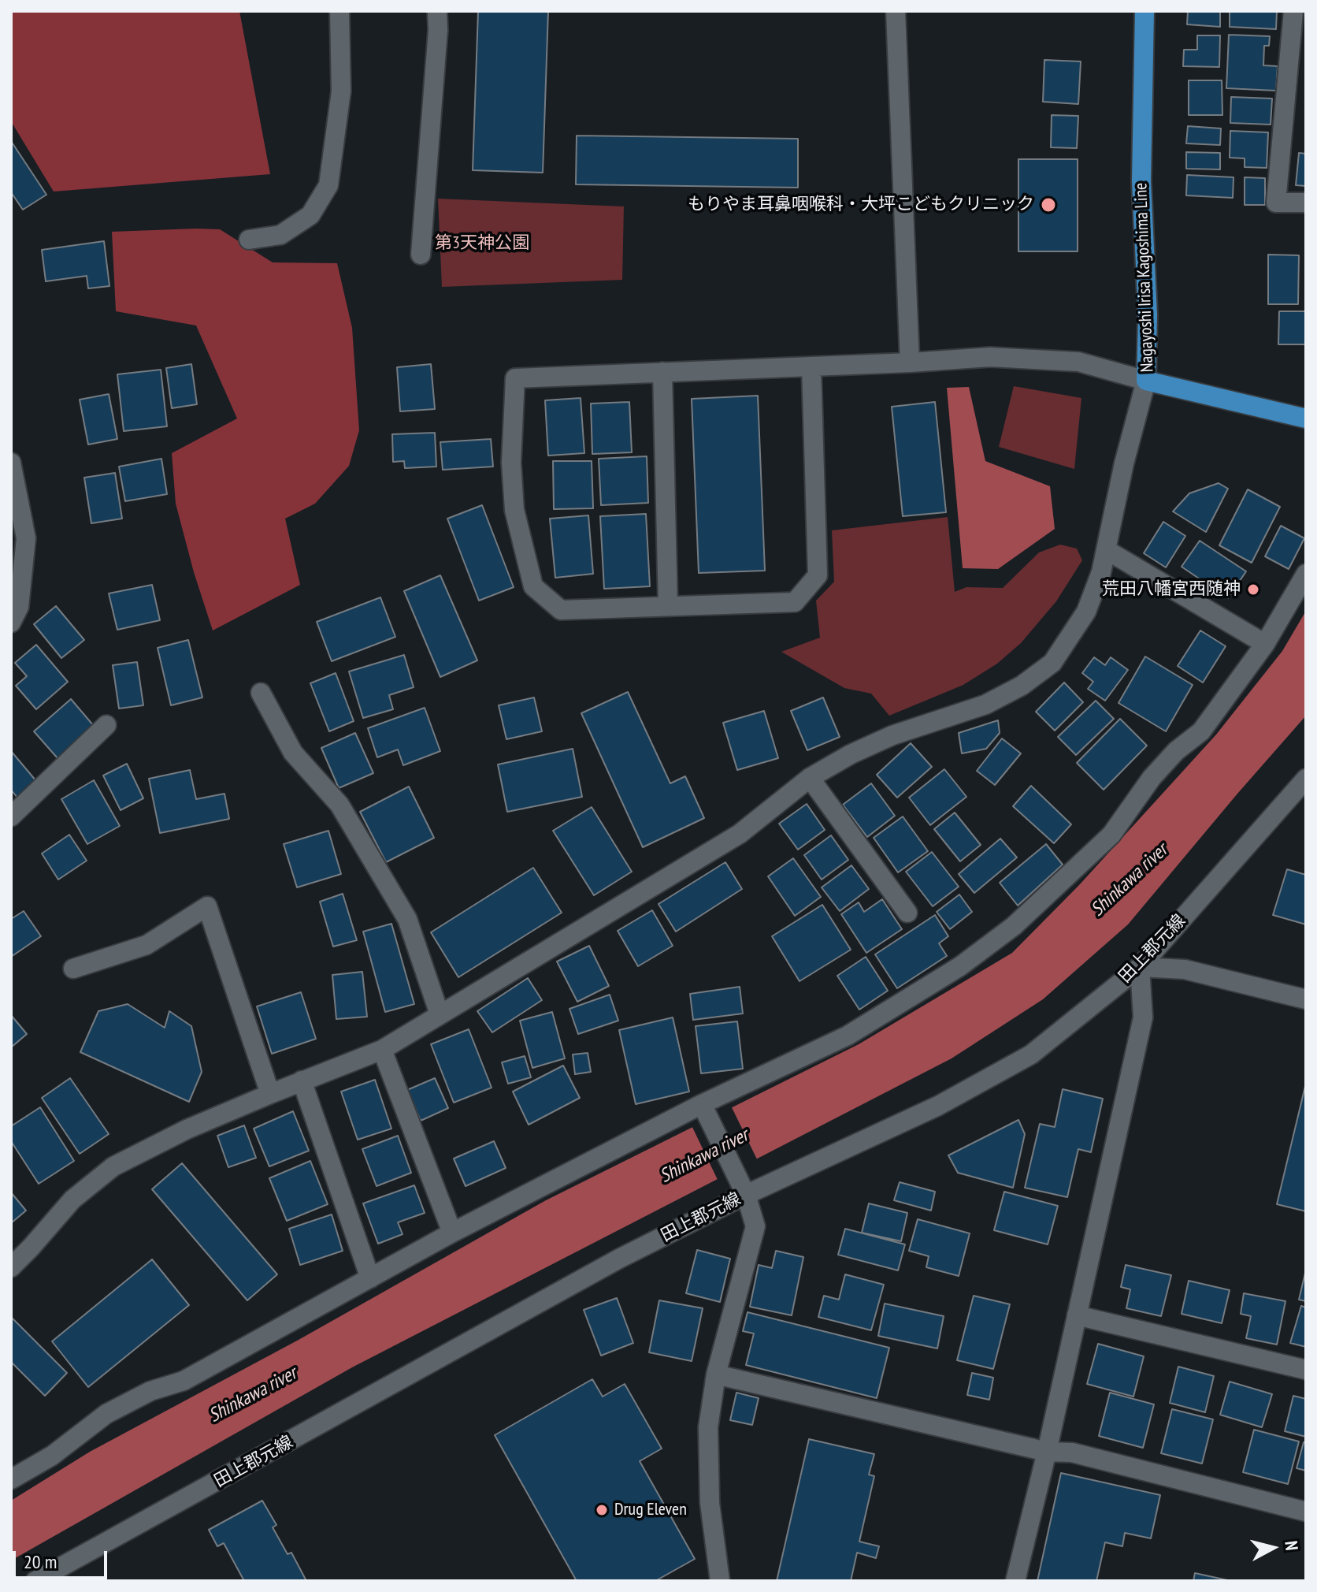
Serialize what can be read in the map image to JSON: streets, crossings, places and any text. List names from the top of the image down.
{
  "streets": {
    "main road": ["Nagayoshi Irisa Kagoshima Line"],
    "street": ["田上郡元線"]
  },
  "water": ["Shinkawa river"],
  "parks": ["第3天神公園"],
  "places": ["もりやま耳鼻咽喉科・大坪こどもクリニック", "荒田八幡宮西随神", "Drug Eleven"],
  "scale_bar": "20 m",
  "north": "right"
}
